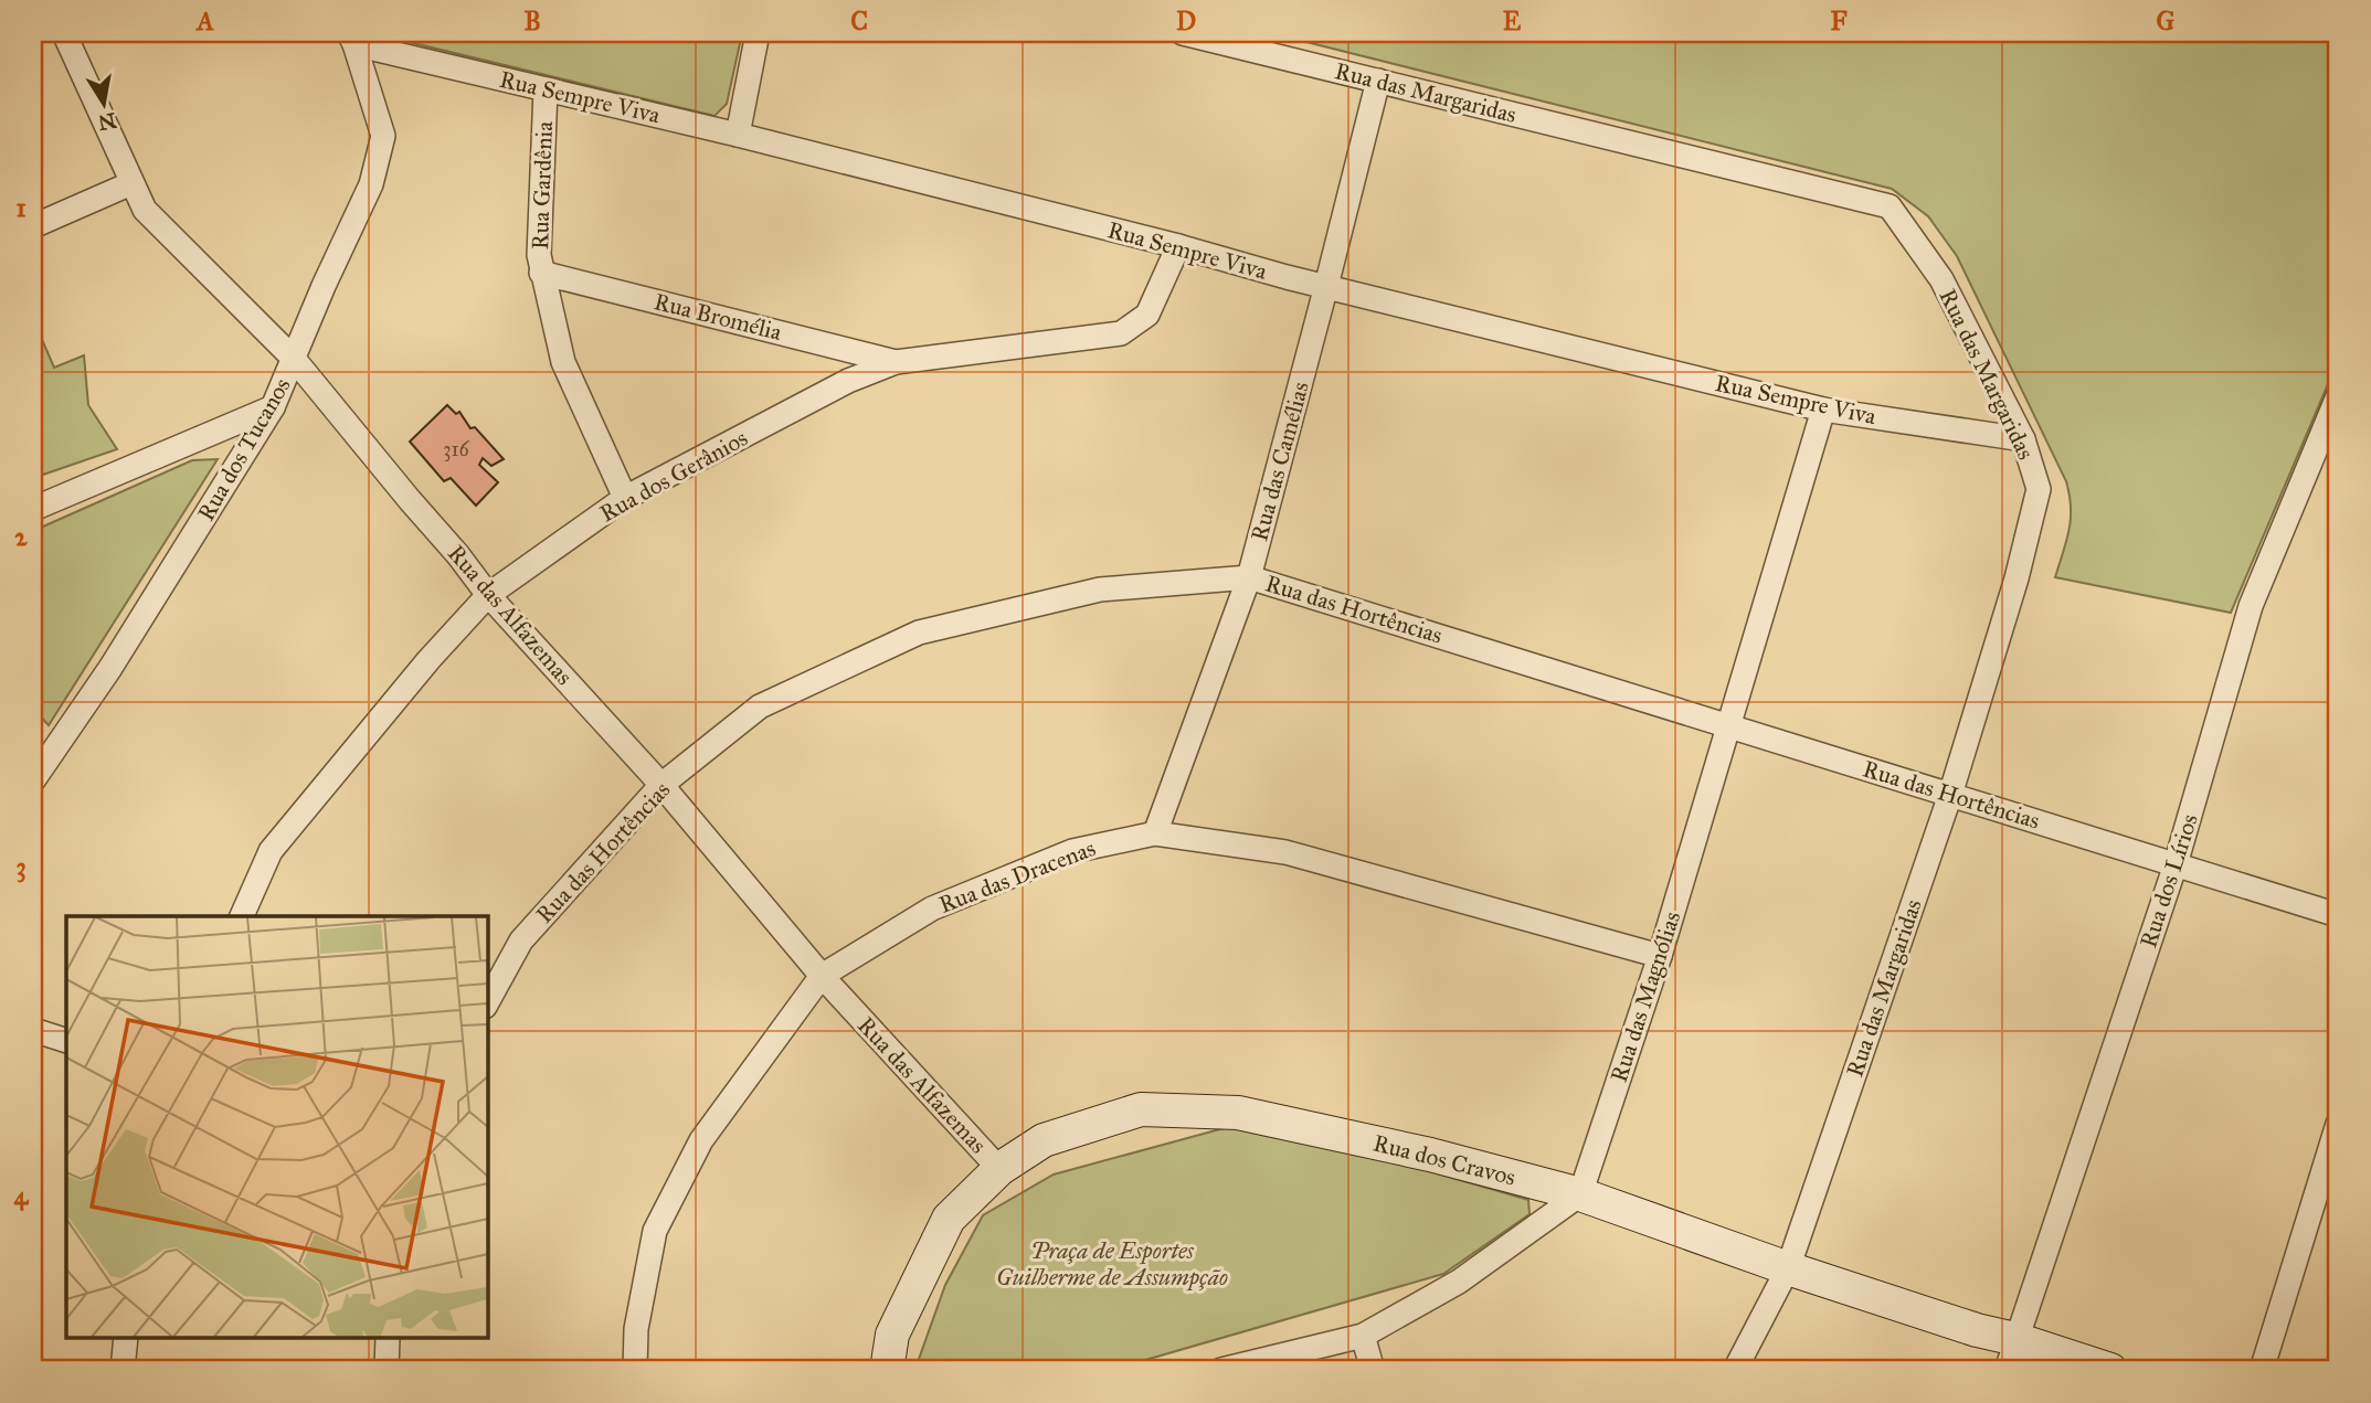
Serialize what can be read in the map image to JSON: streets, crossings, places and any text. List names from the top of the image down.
{
  "streets": {
    "street": [
      "Rua das Margaridas",
      "Rua Sempre Viva",
      "Rua Gardênia",
      "Rua Bromélia",
      "Rua dos Tucanos",
      "Rua das Camélias",
      "Rua dos Gerânios",
      "Rua das Hortências",
      "Rua das Alfazemas",
      "Rua das Dracenas",
      "Rua dos Lírios",
      "Rua das Magnólias",
      "Rua dos Cravos"
    ]
  },
  "crossings": [
    ["Rua das Margaridas", "Rua Sempre Viva"],
    ["Rua das Margaridas", "Rua das Camélias"],
    ["Rua das Margaridas", "Rua das Hortências"],
    ["Rua das Margaridas", "Rua dos Cravos"],
    ["Rua Sempre Viva", "Rua Gardênia"],
    ["Rua Sempre Viva", "Rua dos Tucanos"],
    ["Rua Sempre Viva", "Rua das Camélias"],
    ["Rua Sempre Viva", "Rua dos Gerânios"],
    ["Rua Sempre Viva", "Rua das Magnólias"],
    ["Rua Gardênia", "Rua Bromélia"],
    ["Rua Gardênia", "Rua dos Gerânios"],
    ["Rua Bromélia", "Rua dos Gerânios"],
    ["Rua dos Tucanos", "Rua das Alfazemas"],
    ["Rua das Camélias", "Rua das Hortências"],
    ["Rua das Camélias", "Rua das Dracenas"],
    ["Rua dos Gerânios", "Rua das Alfazemas"],
    ["Rua das Hortências", "Rua das Alfazemas"],
    ["Rua das Hortências", "Rua dos Lírios"],
    ["Rua das Hortências", "Rua das Magnólias"],
    ["Rua das Alfazemas", "Rua das Dracenas"],
    ["Rua das Alfazemas", "Rua dos Cravos"],
    ["Rua das Dracenas", "Rua das Magnólias"],
    ["Rua dos Lírios", "Rua dos Cravos"],
    ["Rua das Magnólias", "Rua dos Cravos"]
  ],
  "parks": ["Praça de Esportes Guilherme de Assumpção"],
  "house_numbers": ["316"],
  "north": "bottom",
  "grid": {
    "columns": [
      "A",
      "B",
      "C",
      "D",
      "E",
      "F",
      "G"
    ],
    "rows": [
      "1",
      "2",
      "3",
      "4"
    ]
  }
}
